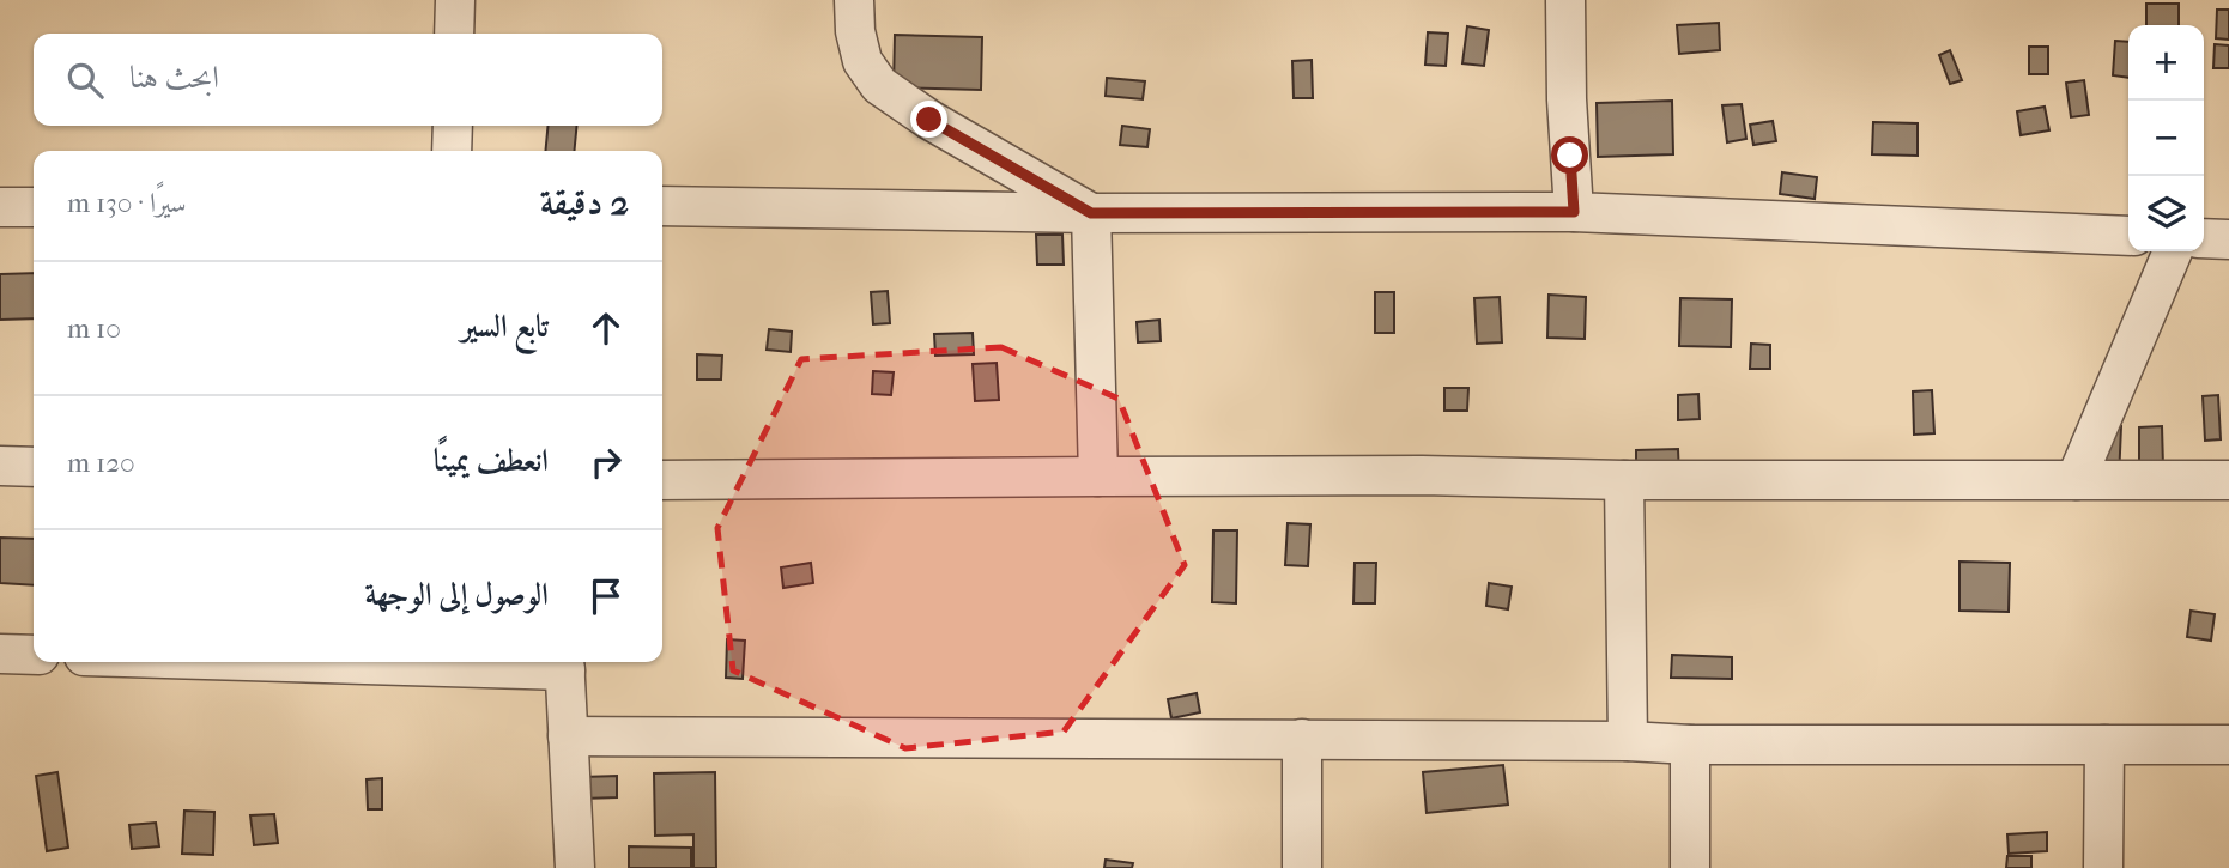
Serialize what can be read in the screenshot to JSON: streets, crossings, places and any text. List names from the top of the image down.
{
  "page": {
    "map_buttons": ["+", "−"],
    "search": "ابحث هنا",
    "heading": ["2 دقيقة", "سيرًا · 130 m"],
    "list": [
      ["تابع السير", "10 m"],
      ["انعطف يمينًا", "120 m"],
      "الوصول إلى الوجهة"
    ]
  }
}
